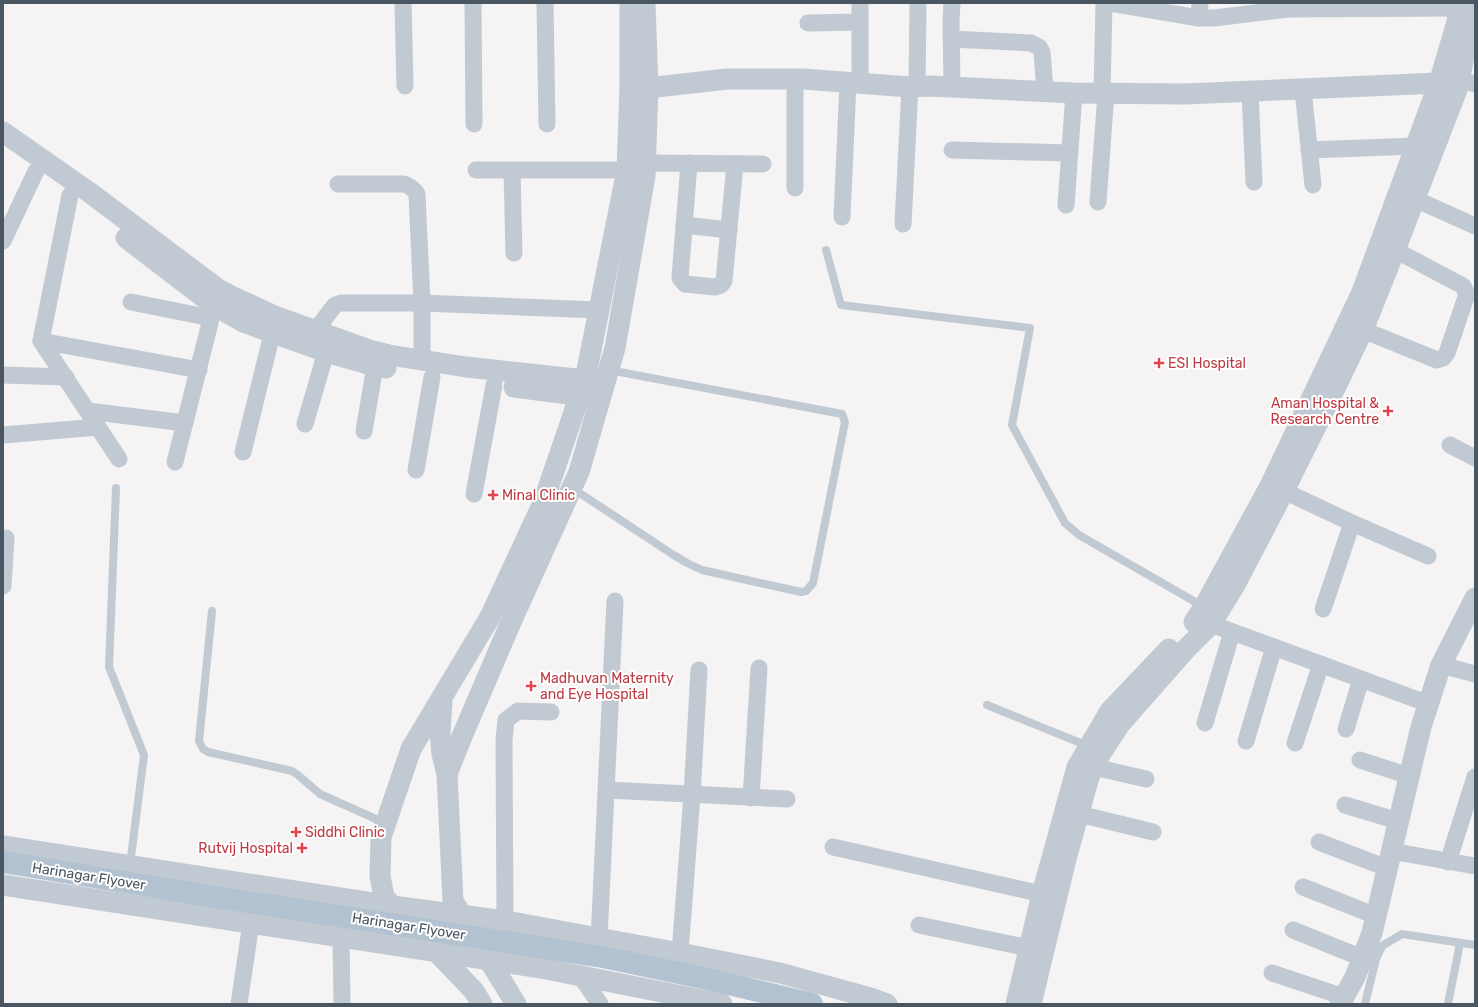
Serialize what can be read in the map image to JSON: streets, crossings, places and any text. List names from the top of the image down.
{
  "streets": {
    "main road": ["Harinagar Flyover"]
  },
  "places": {
    "health": [
      "ESI Hospital",
      "Aman Hospital & Research Centre",
      "Minal Clinic",
      "Madhuvan Maternity and Eye Hospital",
      "Siddhi Clinic",
      "Rutvij Hospital"
    ]
  }
}
